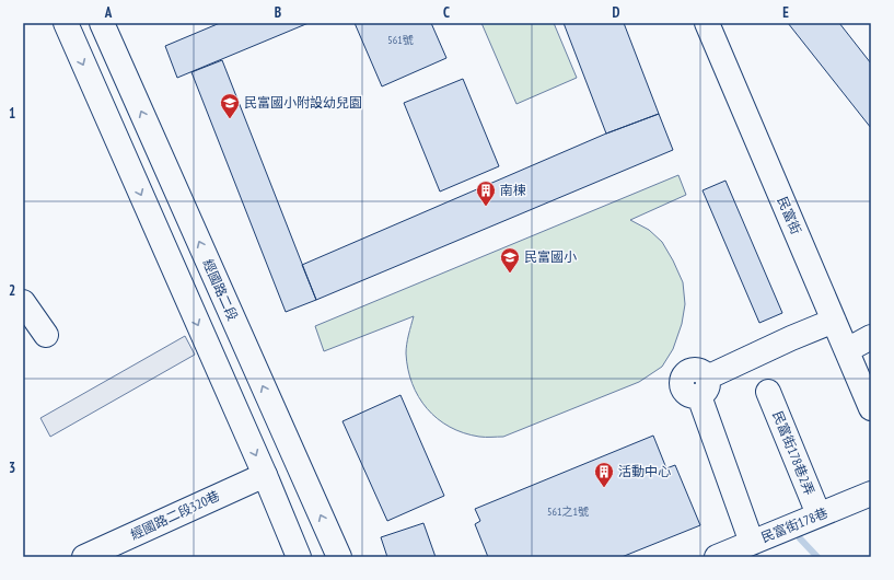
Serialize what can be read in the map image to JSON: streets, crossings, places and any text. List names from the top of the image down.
{
  "streets": {
    "main road": [
      "民富街",
      "經國路二段",
      "民富街178巷2弄",
      "經國路二段320巷",
      "民富街178巷"
    ]
  },
  "crossings": [
    ["民富街178巷2弄", "民富街178巷"]
  ],
  "places": {
    "school or university": ["民富國小附設幼兒園", "民富國小"],
    "building": ["南棟", "活動中心"]
  },
  "house_numbers": ["561號", "561之1號"],
  "grid": {
    "columns": [
      "A",
      "B",
      "C",
      "D",
      "E"
    ],
    "rows": ["1", "2", "3"]
  }
}
